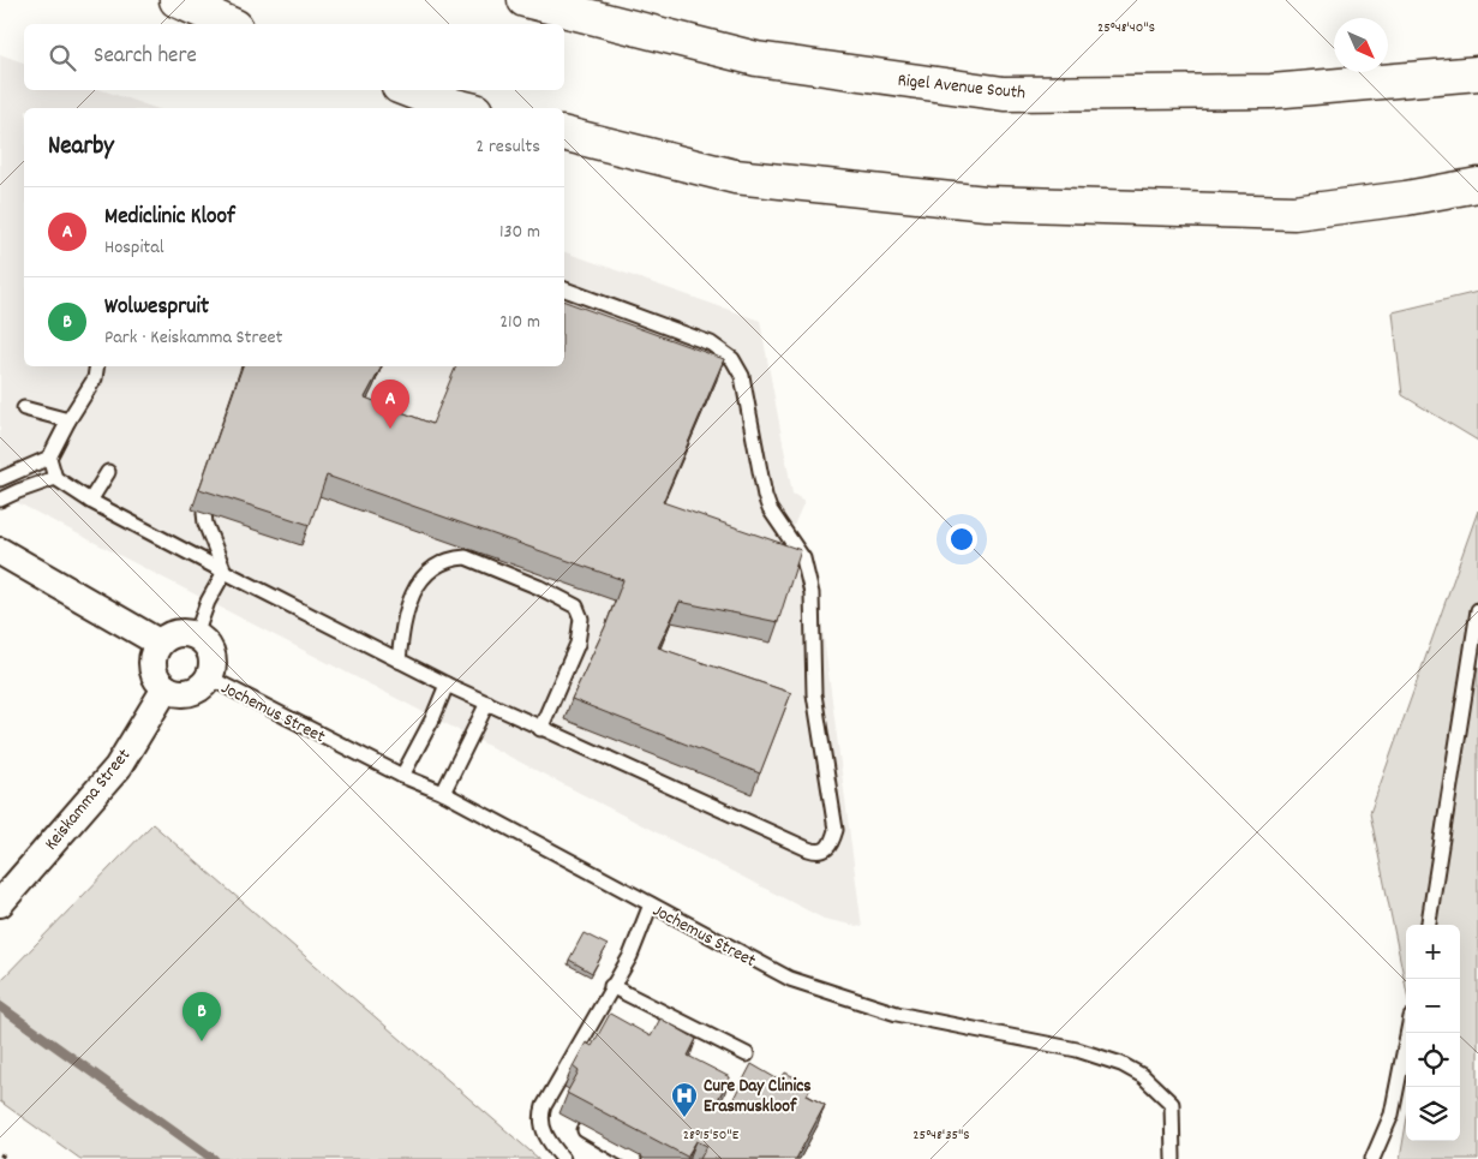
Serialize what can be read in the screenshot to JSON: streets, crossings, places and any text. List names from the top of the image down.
{
  "streets": {
    "main road": ["Rigel Avenue South"],
    "street": ["Keiskamma Street"],
    "lane": ["Jochemus Street"]
  },
  "crossings": [
    ["Jochemus Street", "Keiskamma Street"]
  ],
  "places": {
    "hospital": ["Cure Day Clinics Erasmuskloof"]
  },
  "north": "bottom right",
  "page": {
    "search": "Search here",
    "heading": ["Nearby", "2 results"],
    "list": [
      {
        "mark": "A",
        "name": "Mediclinic Kloof",
        "note": "Hospital",
        "value": "130 m"
      },
      {
        "mark": "B",
        "name": "Wolwespruit",
        "note": "Park · Keiskamma Street",
        "value": "210 m"
      }
    ],
    "pins": ["A", "B"],
    "map_buttons": ["+", "−"]
  },
  "coordinates": ["25°48'40\"S", "28°15'50\"E", "25°48'35\"S"]
}
